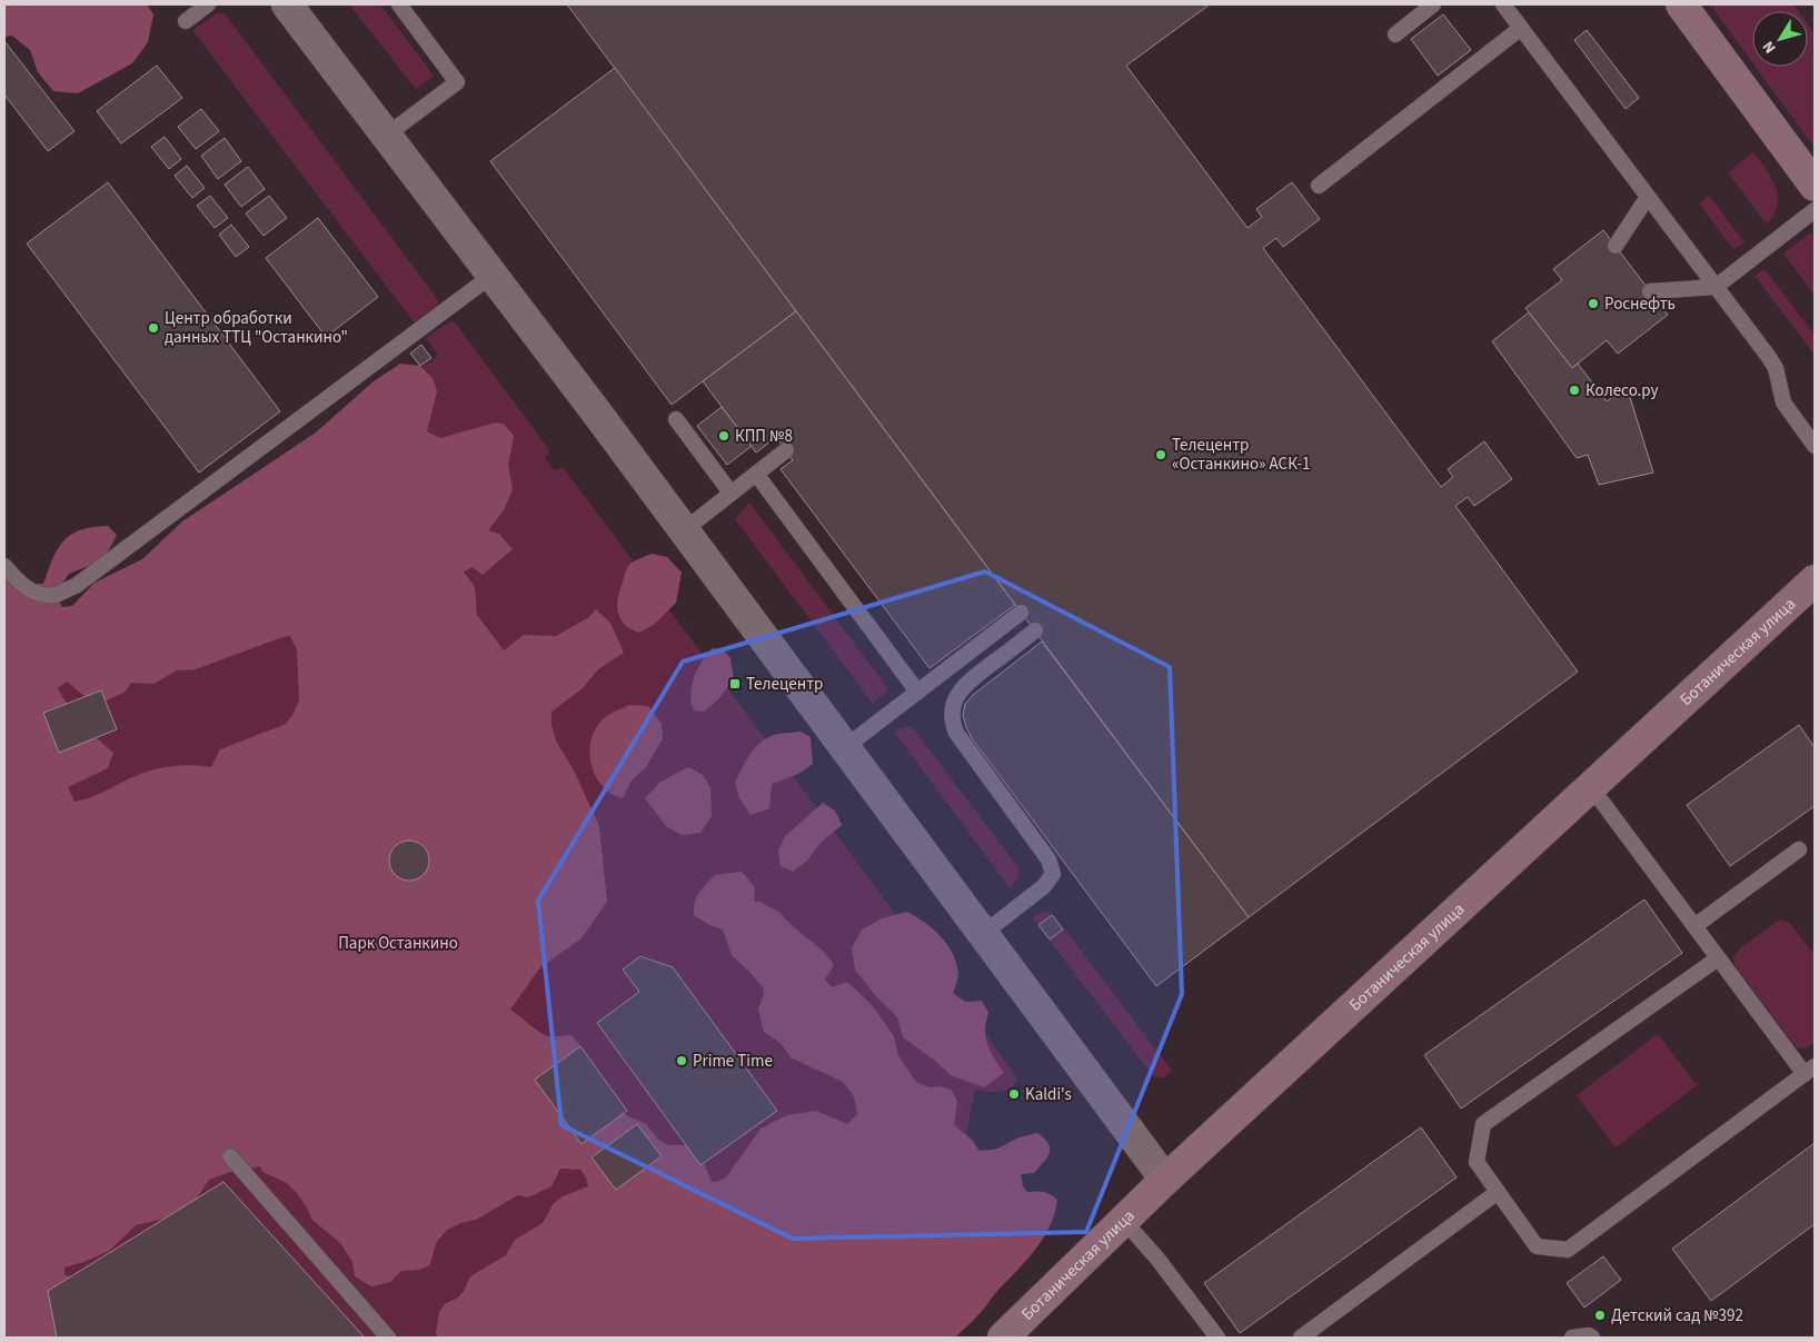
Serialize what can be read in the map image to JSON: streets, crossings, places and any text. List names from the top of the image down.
{
  "streets": {
    "main road": ["Ботаническая улица"]
  },
  "parks": ["Парк Останкино"],
  "places": {
    "other": [
      "Роснефть",
      "Центр обработки данных ТТЦ \"Останкино\"",
      "Колесо.ру",
      "КПП №8",
      "Телецентр «Останкино» АСК-1",
      "Prime Time",
      "Kaldi's",
      "Детский сад №392"
    ],
    "transit": ["Телецентр"]
  },
  "north": "bottom left"
}
